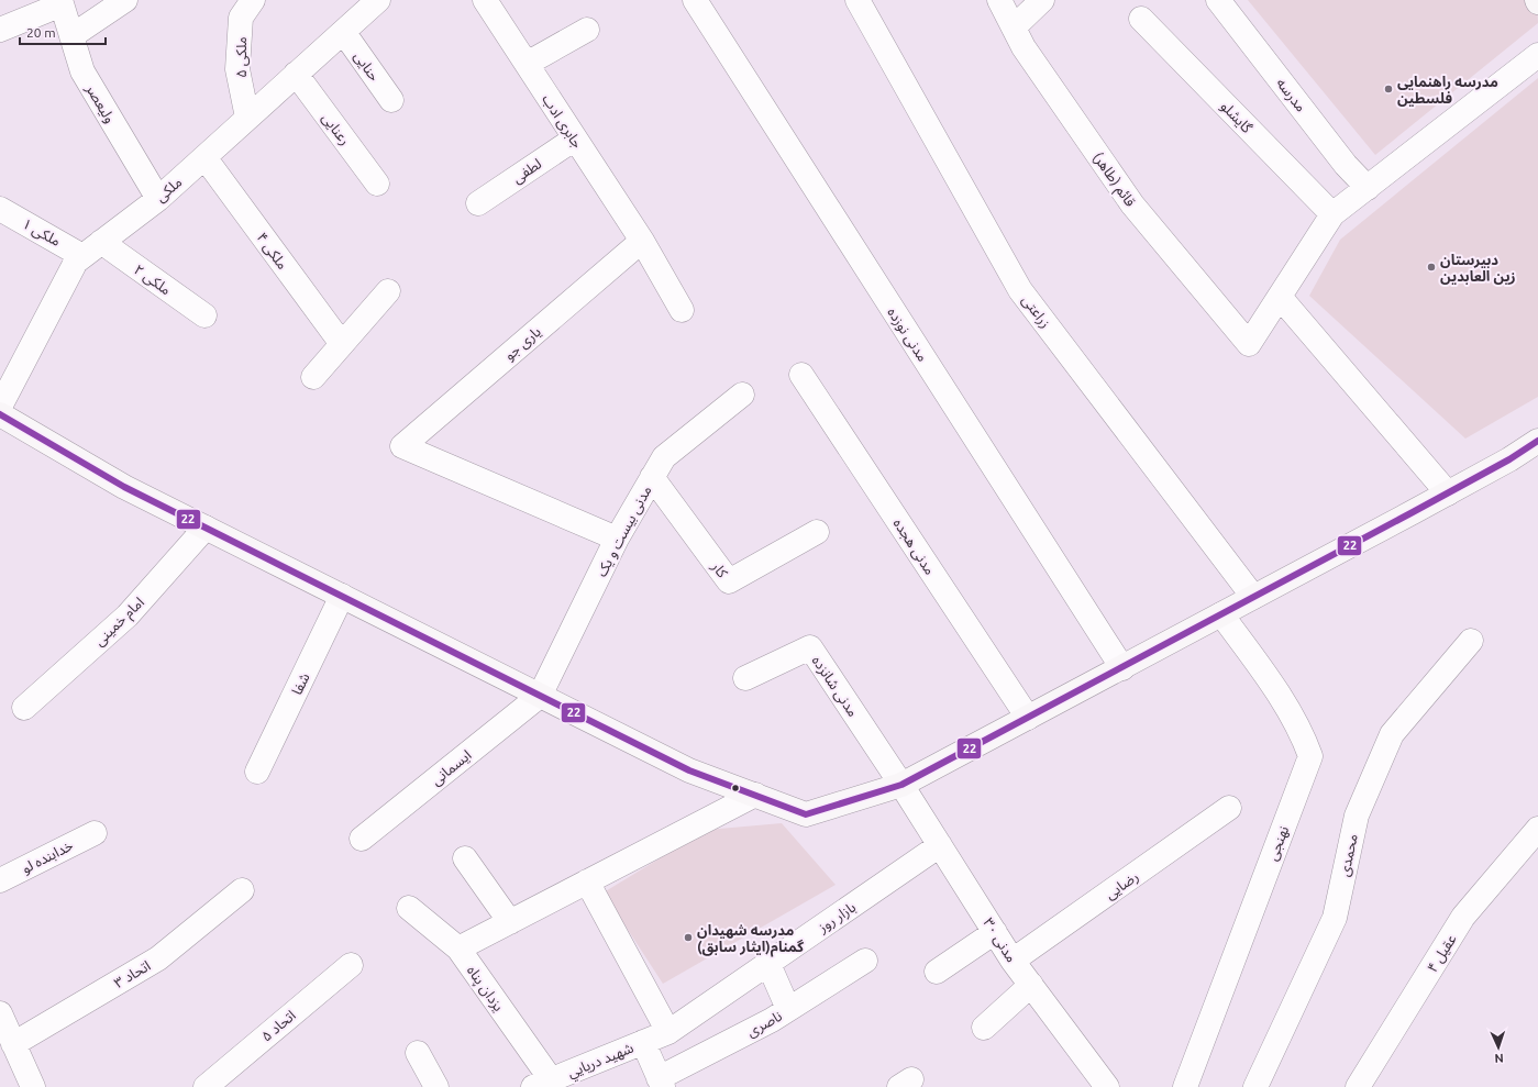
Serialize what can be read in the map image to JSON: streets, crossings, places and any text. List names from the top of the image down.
{
  "streets": {
    "street": [
      "ملکی ۵",
      "حنایی",
      "مدرسه",
      "ولیعصر",
      "گایشلو",
      "جابری ادب",
      "رعنایی",
      "لطفی",
      "قائم (طاهر)",
      "ملکی",
      "ملکی ۱",
      "ملکی ۴",
      "ملکی ۲",
      "زراعتی",
      "مدنی نوزده",
      "یاری جو",
      "مدنی بیست و یک",
      "مدنی هجده",
      "کار",
      "امام خمینی",
      "شفا",
      "مدنی شانزده",
      "ایسمانی",
      "نهنجی",
      "محمدی",
      "خدابنده لو",
      "رضایی",
      "بازار روز",
      "مدنی ۳۰",
      "عقیل ۴",
      "اتحاد ۳",
      "یزدان پناه",
      "ناصری",
      "اتحاد ۵",
      "شهيد دريايي"
    ]
  },
  "crossings": [
    ["ملکی ۵", "ملکی"],
    ["حنایی", "ملکی"],
    ["ولیعصر", "ملکی"],
    ["جابری ادب", "لطفی"],
    ["جابری ادب", "یاری جو"],
    ["رعنایی", "ملکی"],
    ["ملکی", "ملکی ۱"],
    ["ملکی", "ملکی ۴"],
    ["ملکی", "ملکی ۲"],
    ["ملکی ۱", "ملکی ۲"],
    ["یاری جو", "مدنی بیست و یک"],
    ["مدنی بیست و یک", "کار"],
    ["مدنی بیست و یک", "ایسمانی"],
    ["مدنی شانزده", "مدنی ۳۰"],
    ["رضایی", "مدنی ۳۰"],
    ["بازار روز", "مدنی ۳۰"],
    ["بازار روز", "شهيد دريايي"],
    ["یزدان پناه", "شهيد دريايي"]
  ],
  "places": ["مدرسه راهنمایی فلسطین", "دبیرستان زین العابدین", "مدرسه شهیدان گمنام(ایثار سابق)"],
  "lines": ["transit line 22"],
  "scale_bar": "20 m",
  "north": "bottom"
}
